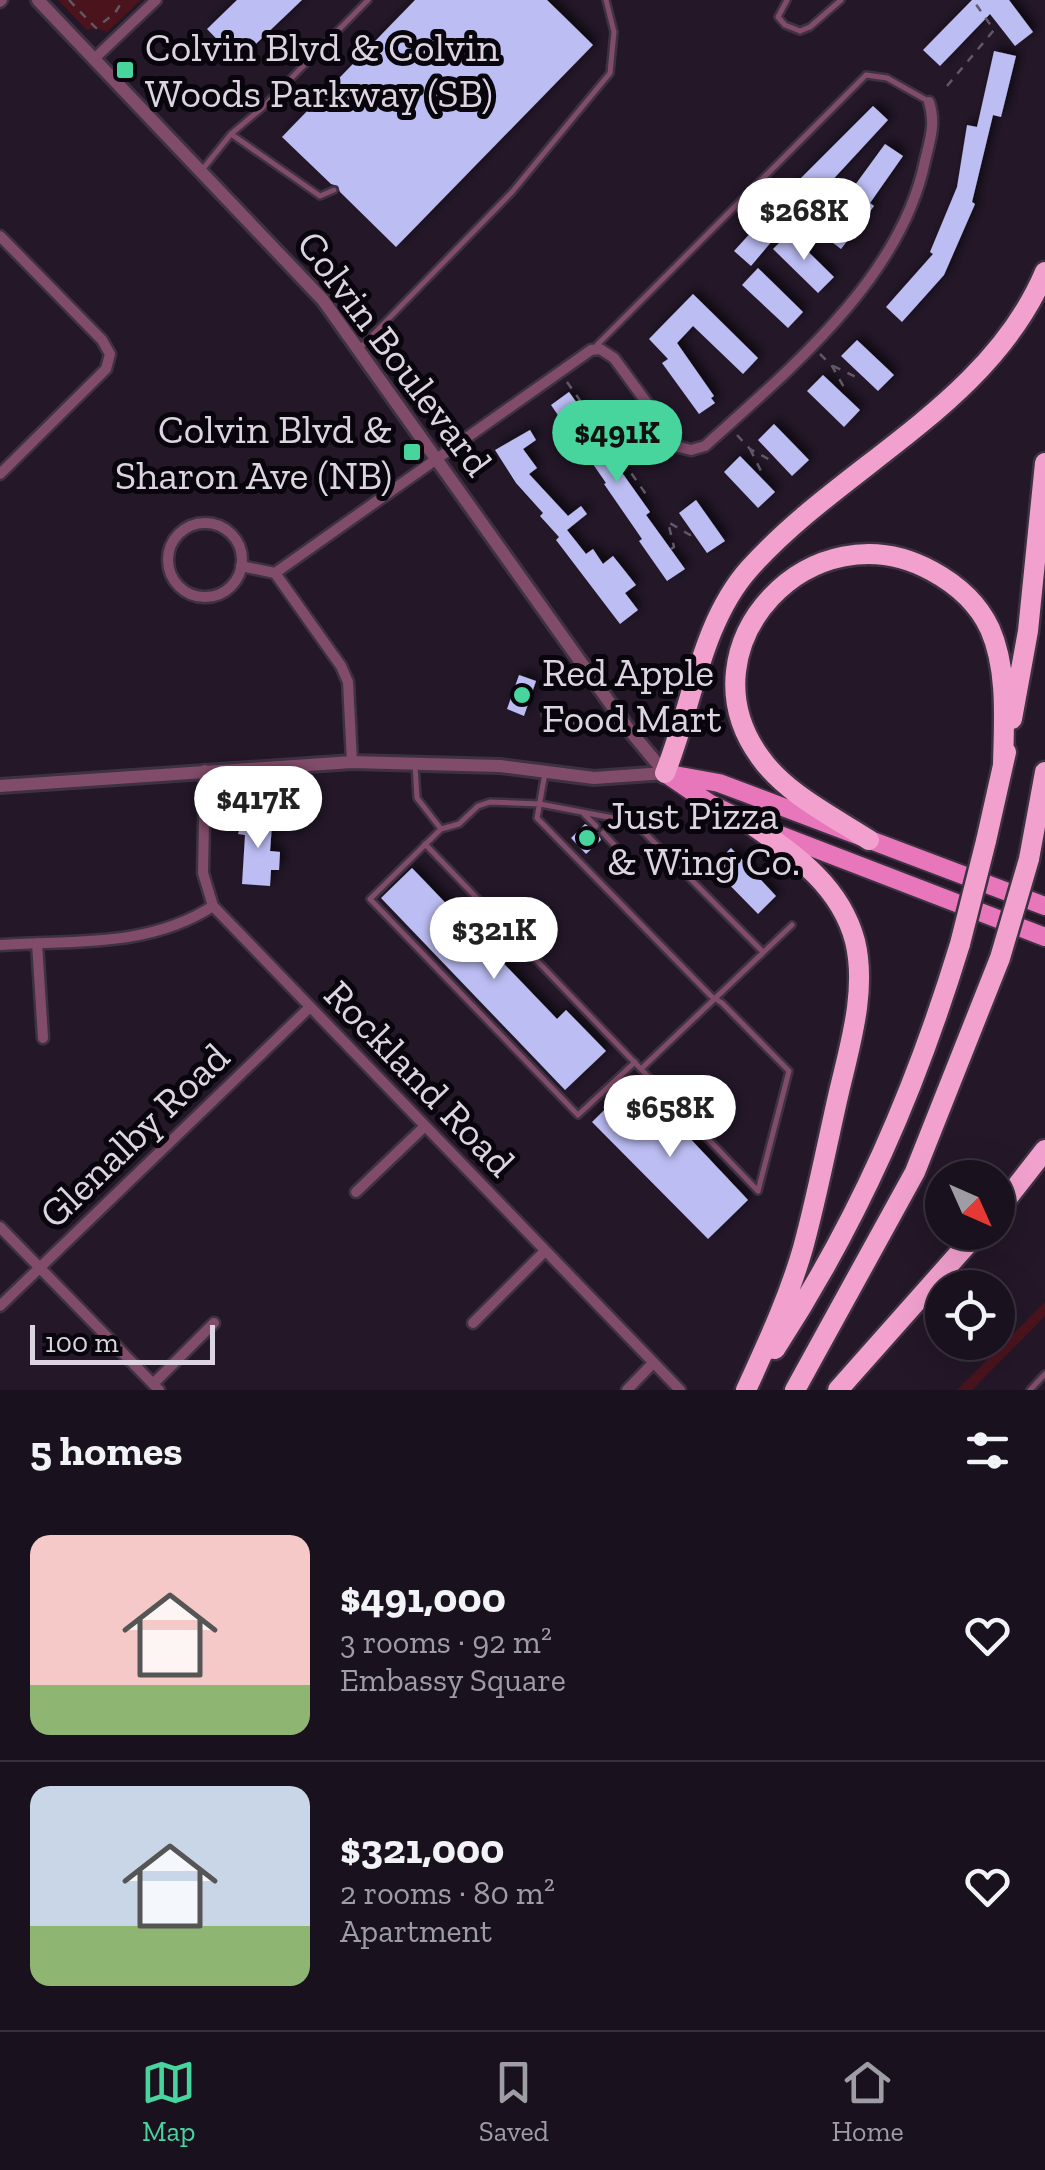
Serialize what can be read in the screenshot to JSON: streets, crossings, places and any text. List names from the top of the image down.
{
  "streets": {
    "street": ["Colvin Boulevard", "Rockland Road", "Glenalby Road"]
  },
  "crossings": [
    ["Rockland Road", "Glenalby Road"]
  ],
  "places": {
    "transit": ["Colvin Blvd & Colvin Woods Parkway (SB)", "Colvin Blvd & Sharon Ave (NB)"],
    "other": ["Red Apple Food Mart", "Just Pizza & Wing Co."]
  },
  "scale_bar": "100 m",
  "north": "bottom right",
  "page": {
    "price": [
      "$268K",
      "$491K",
      "$417K",
      "$321K",
      "$658K"
    ],
    "scale": "100 m",
    "heading": "5 homes",
    "list": [
      {
        "name": "$491,000",
        "note": "3 rooms · 92 m² · Embassy Square"
      },
      {
        "name": "$321,000",
        "note": "2 rooms · 80 m² · Apartment"
      }
    ],
    "tabs": ["Map", "Saved", "Home"]
  }
}
